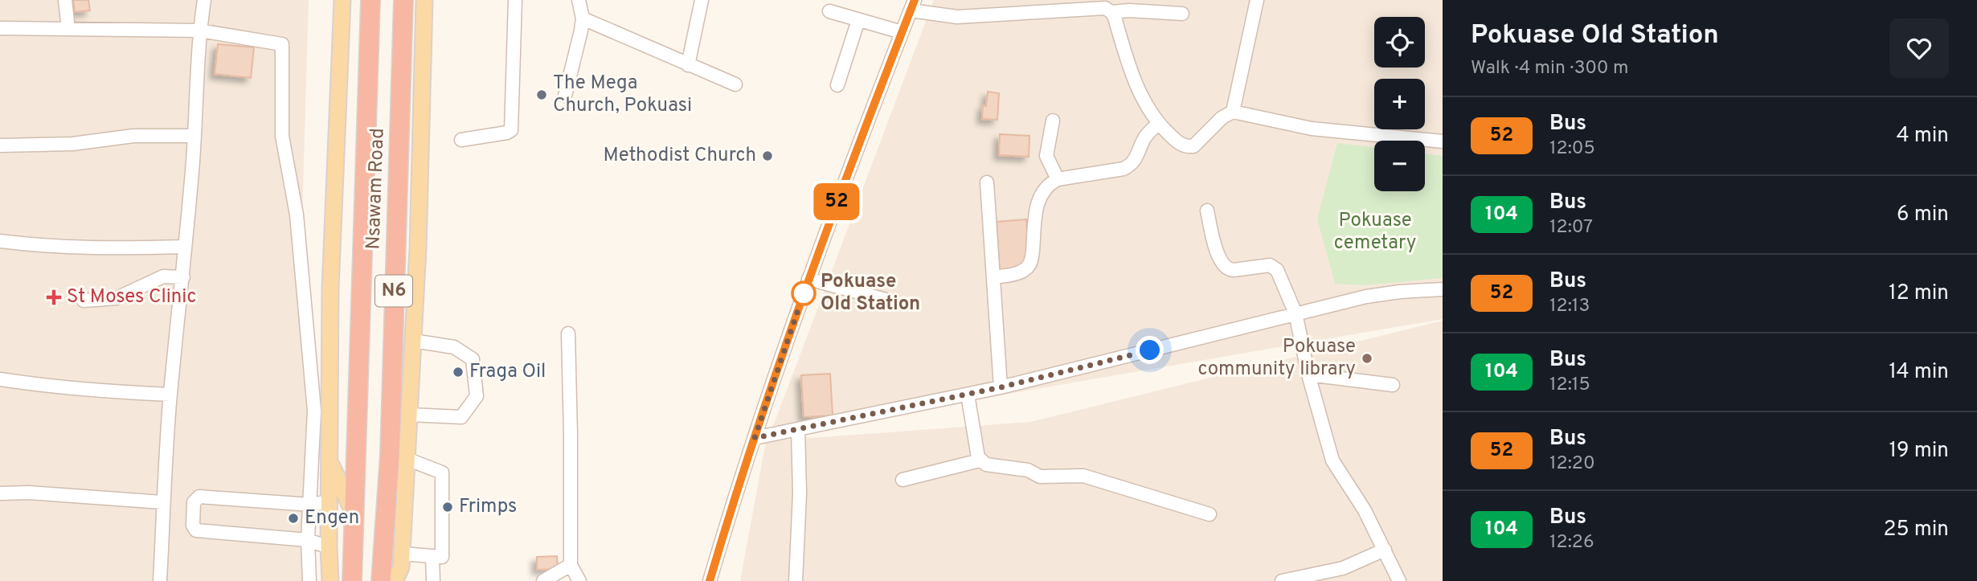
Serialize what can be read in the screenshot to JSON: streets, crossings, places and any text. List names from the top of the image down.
{
  "streets": {
    "highway": ["Nsawam Road", "N6"]
  },
  "parks": ["Pokuase cemetary"],
  "places": {
    "other": [
      "The Mega Church, Pokuasi",
      "Methodist Church",
      "Pokuase Old Station",
      "Pokuase community library",
      "Fraga Oil",
      "Frimps",
      "Engen"
    ],
    "health": ["St Moses Clinic"]
  },
  "lines": ["bus line 52"],
  "page": {
    "on_map": "52",
    "heading": ["Pokuase Old Station", "Walk · 4 min · 300 m"],
    "map_buttons": ["+", "−"],
    "list": [
      {
        "mark": "52",
        "name": "Bus",
        "note": "12:05",
        "value": "4 min"
      },
      {
        "mark": "104",
        "name": "Bus",
        "note": "12:07",
        "value": "6 min"
      },
      {
        "mark": "52",
        "name": "Bus",
        "note": "12:13",
        "value": "12 min"
      },
      {
        "mark": "104",
        "name": "Bus",
        "note": "12:15",
        "value": "14 min"
      },
      {
        "mark": "52",
        "name": "Bus",
        "note": "12:20",
        "value": "19 min"
      },
      {
        "mark": "104",
        "name": "Bus",
        "note": "12:26",
        "value": "25 min"
      }
    ]
  }
}
